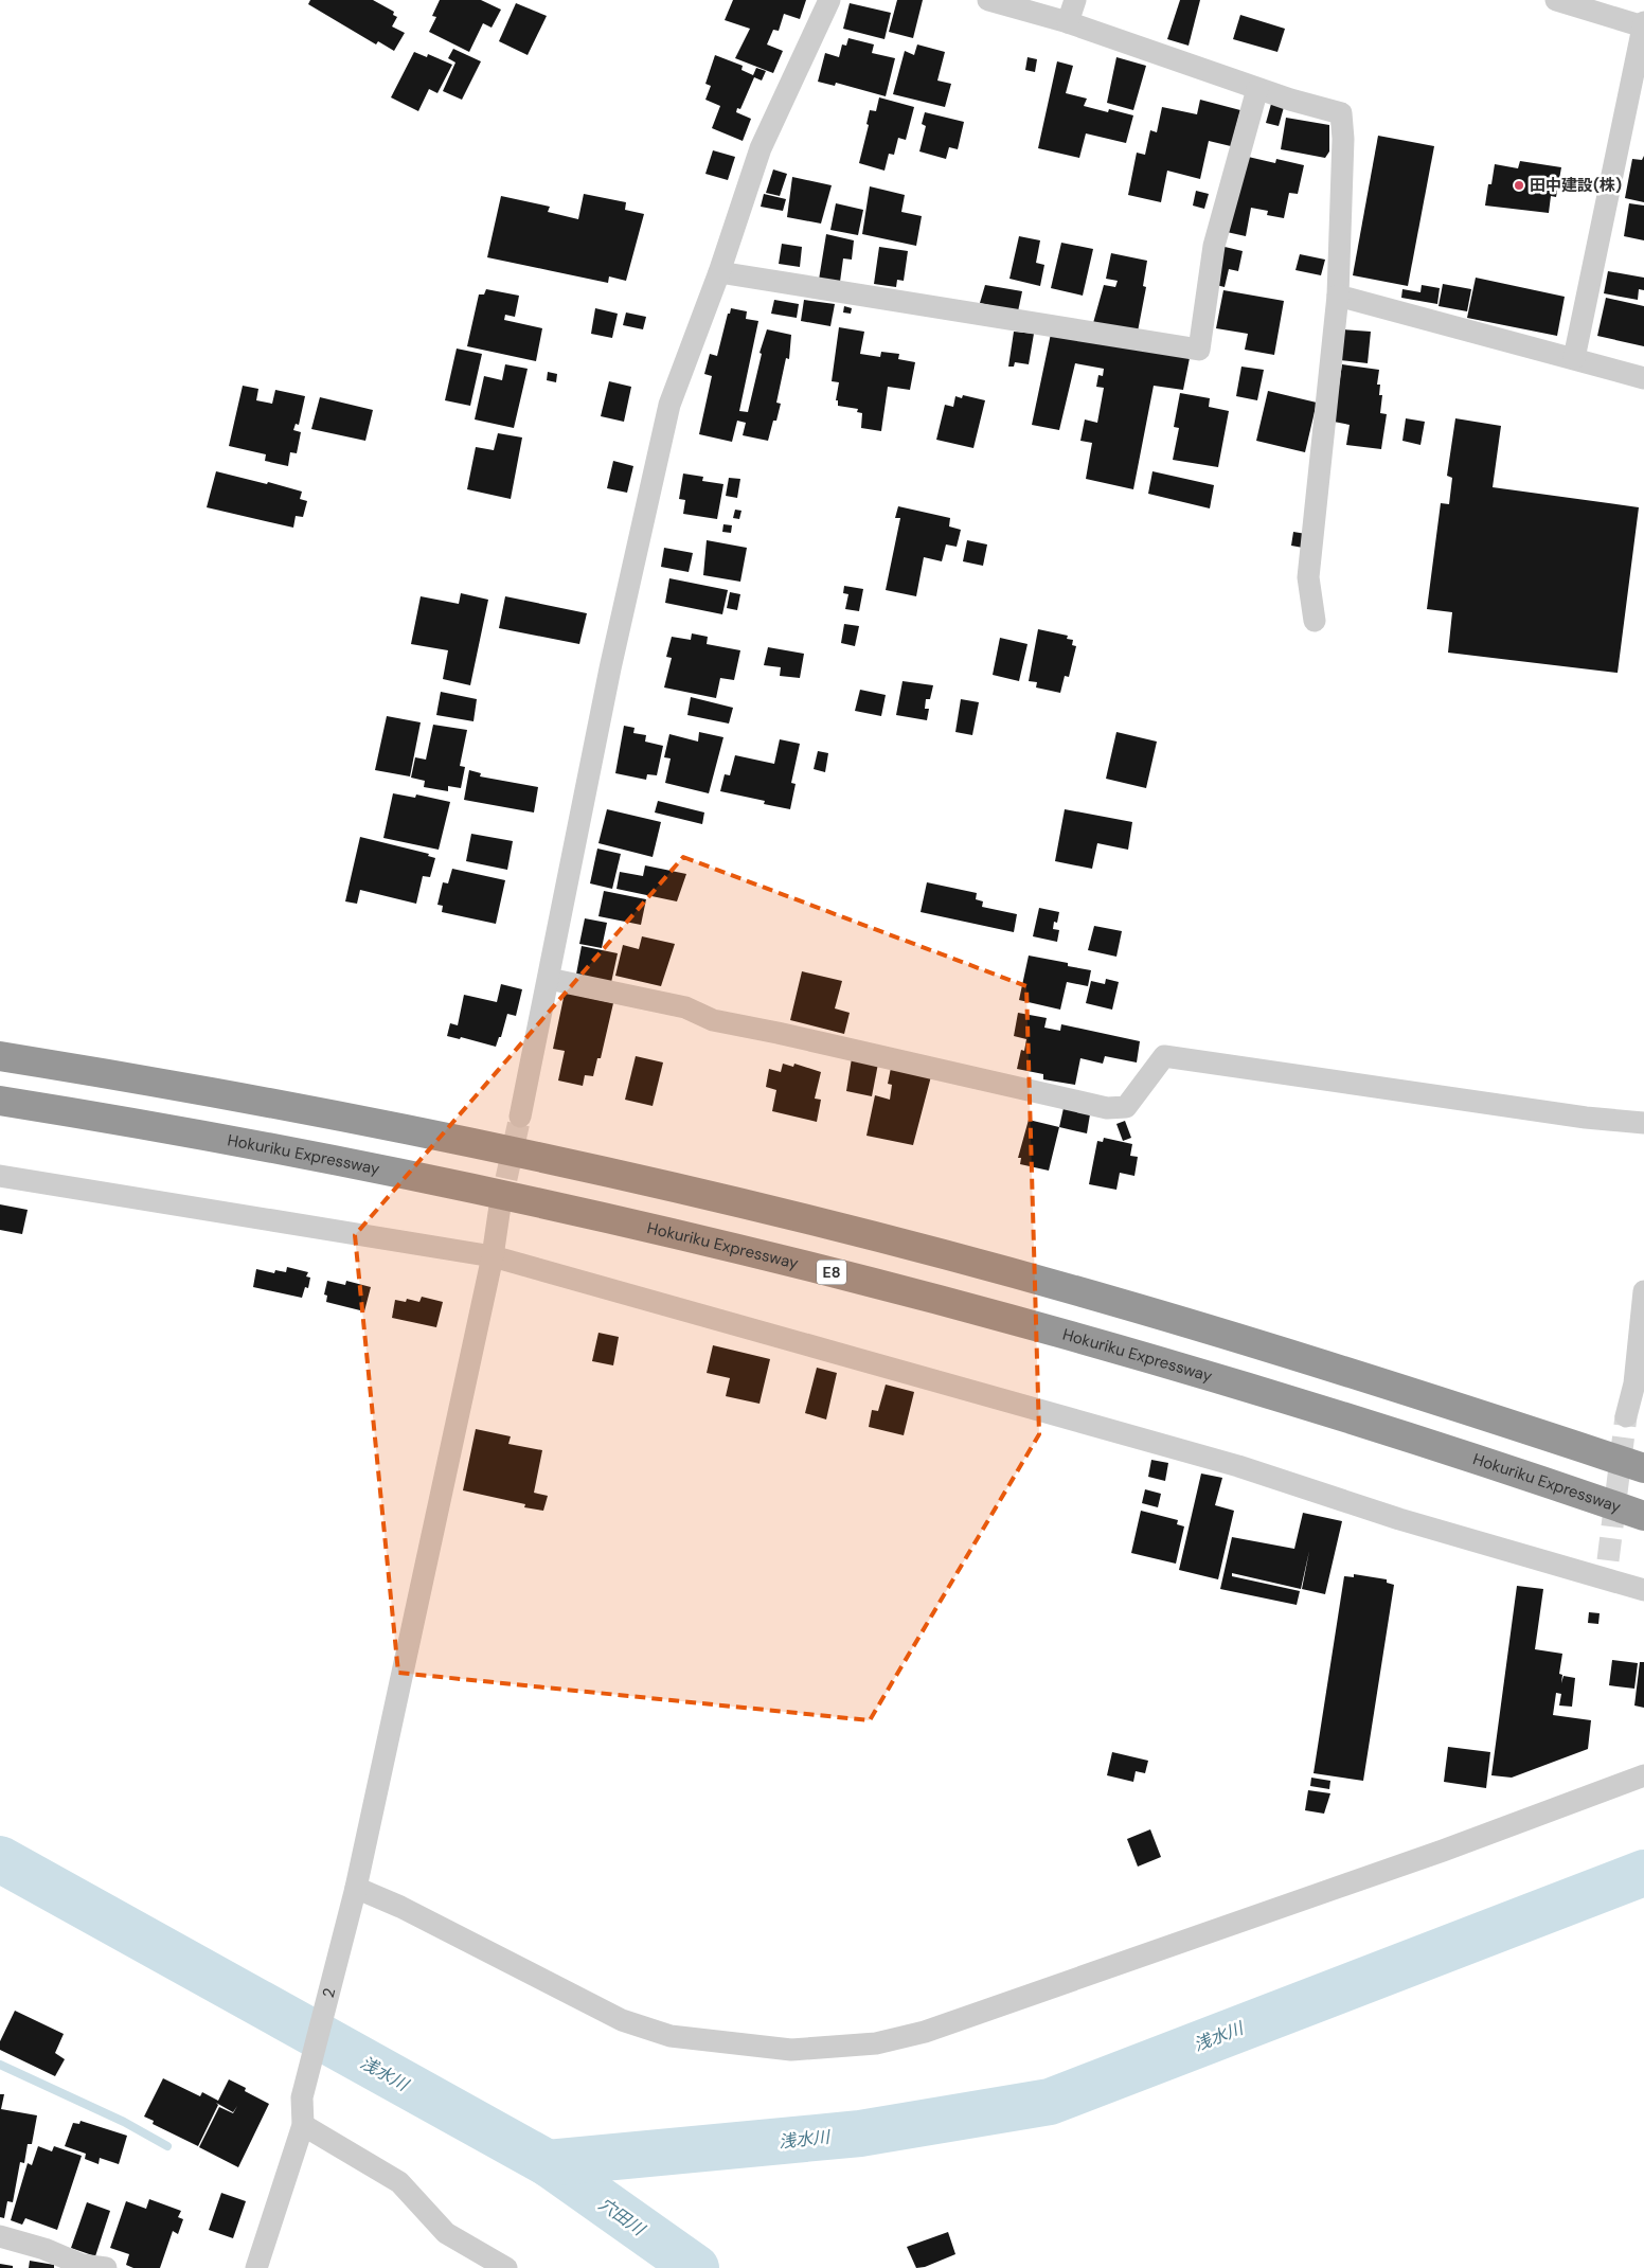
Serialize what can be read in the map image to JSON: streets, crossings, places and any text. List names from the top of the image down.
{
  "streets": {
    "highway": ["Hokuriku Expressway", "E8"],
    "street": ["2"]
  },
  "water": ["浅水川", "穴田川"],
  "places": ["田中建設(株)"]
}
